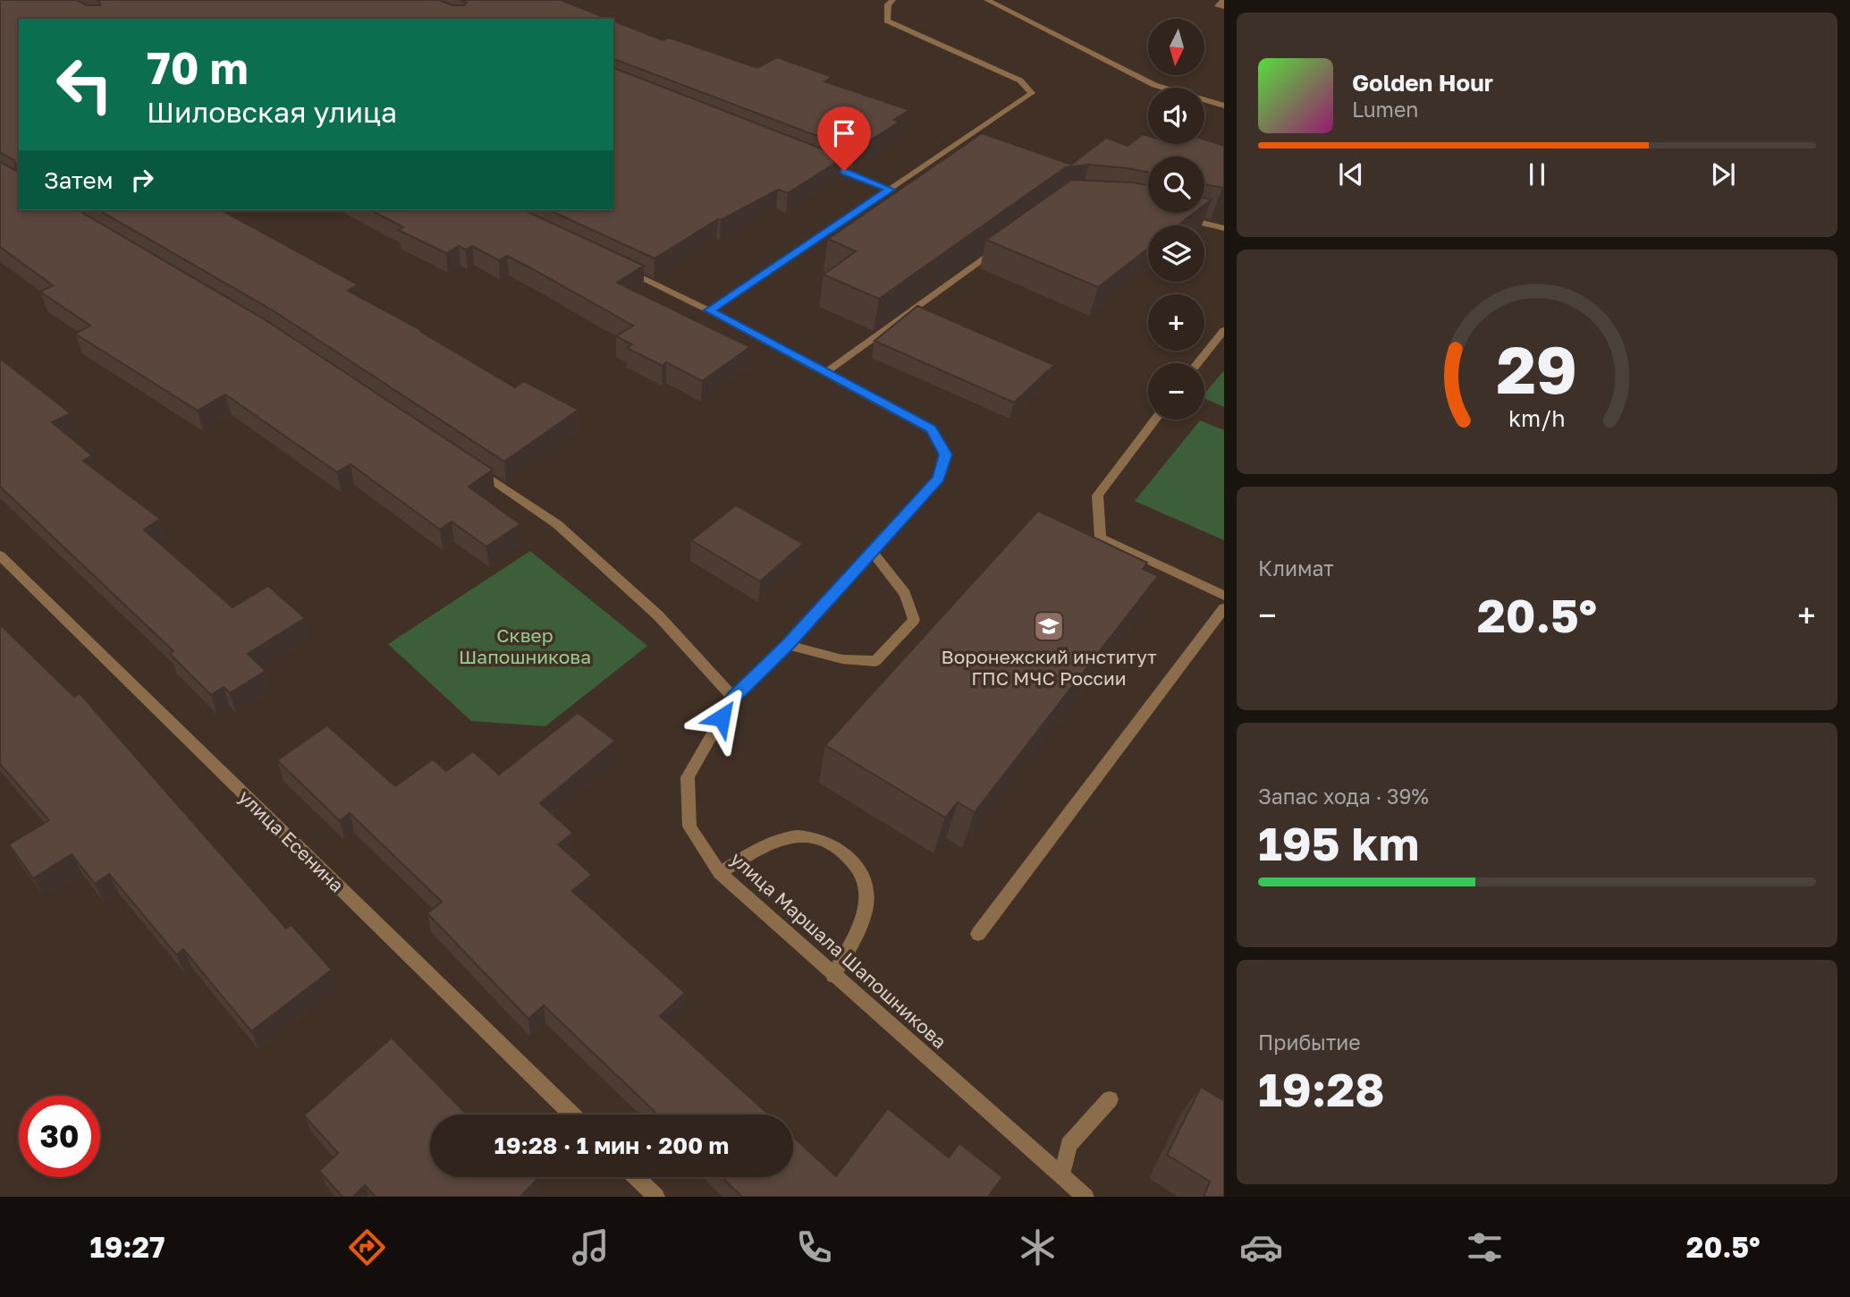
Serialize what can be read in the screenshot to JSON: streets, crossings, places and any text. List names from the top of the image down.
{
  "streets": {
    "street": ["улица Есенина", "улица Маршала Шапошникова"]
  },
  "parks": ["Сквер Шапошникова"],
  "places": {
    "school or university": ["Воронежский институт ГПС МЧС России"]
  },
  "north": "bottom",
  "page": {
    "map_buttons": ["+", "−"],
    "turn": ["70 m", "Шиловская улица"],
    "song": ["Golden Hour", "Lumen"],
    "then": "Затем",
    "tile": [
      "Климат",
      ["Запас хода · 39%", "195 km"],
      ["Прибытие", "19:28"]
    ],
    "heat": ["−", "20.5°", "+"],
    "limit": "30",
    "trip": "19:28 · 1 мин · 200 m",
    "tabs": ["19:27", "20.5°"],
    "gauge": ["29", "km/h"]
  }
}
